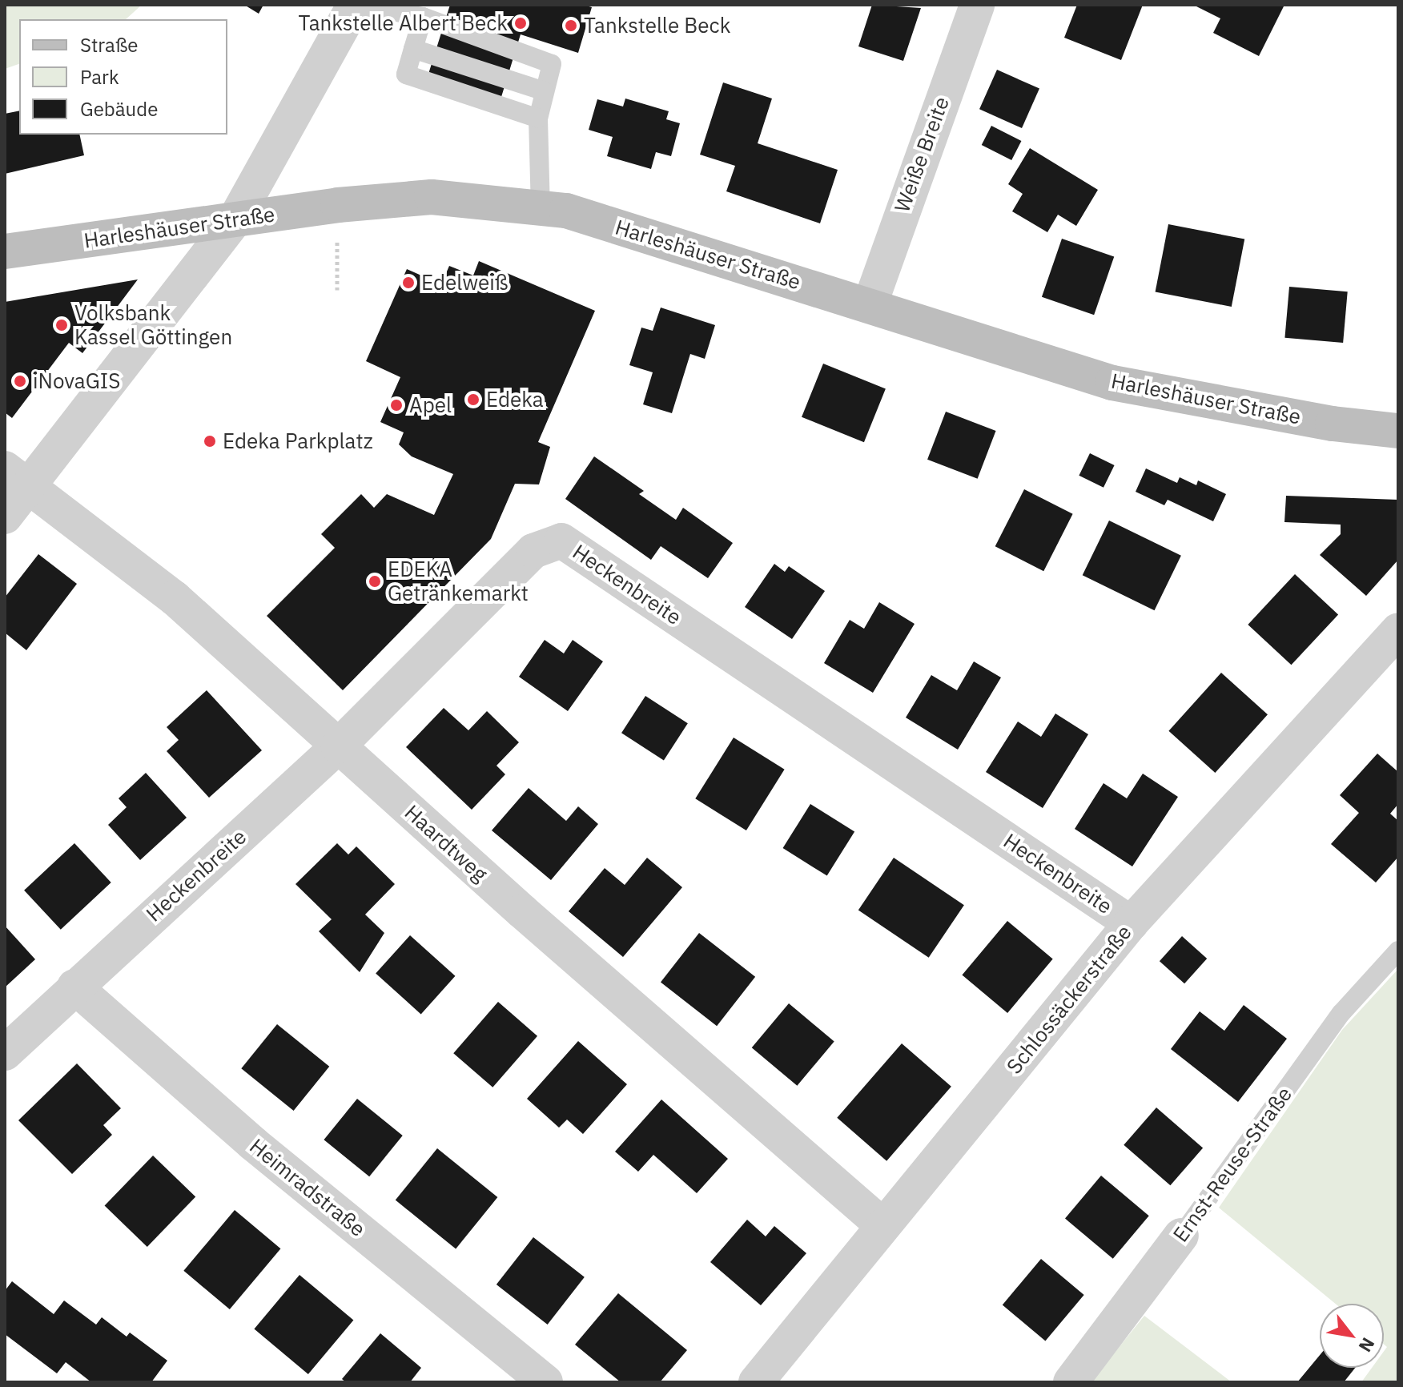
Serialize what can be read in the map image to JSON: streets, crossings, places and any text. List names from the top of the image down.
{
  "streets": {
    "main road": ["Harleshäuser Straße"],
    "street": [
      "Weiße Breite",
      "Heckenbreite",
      "Haardtweg",
      "Schlossäckerstraße",
      "Ernst-Reuse-Straße",
      "Heimradstraße"
    ]
  },
  "crossings": [
    ["Weiße Breite", "Harleshäuser Straße"],
    ["Heckenbreite", "Haardtweg"],
    ["Heckenbreite", "Schlossäckerstraße"],
    ["Heckenbreite", "Heimradstraße"],
    ["Haardtweg", "Schlossäckerstraße"]
  ],
  "places": [
    "Tankstelle Albert Beck",
    "Tankstelle Beck",
    "Edelweiß",
    "Volksbank Kassel Göttingen",
    "iNovaGIS",
    "Edeka",
    "Apel",
    "Edeka Parkplatz",
    "EDEKA Getränkemarkt"
  ],
  "legend": ["Straße", "Park", "Gebäude"],
  "north": "bottom right"
}
